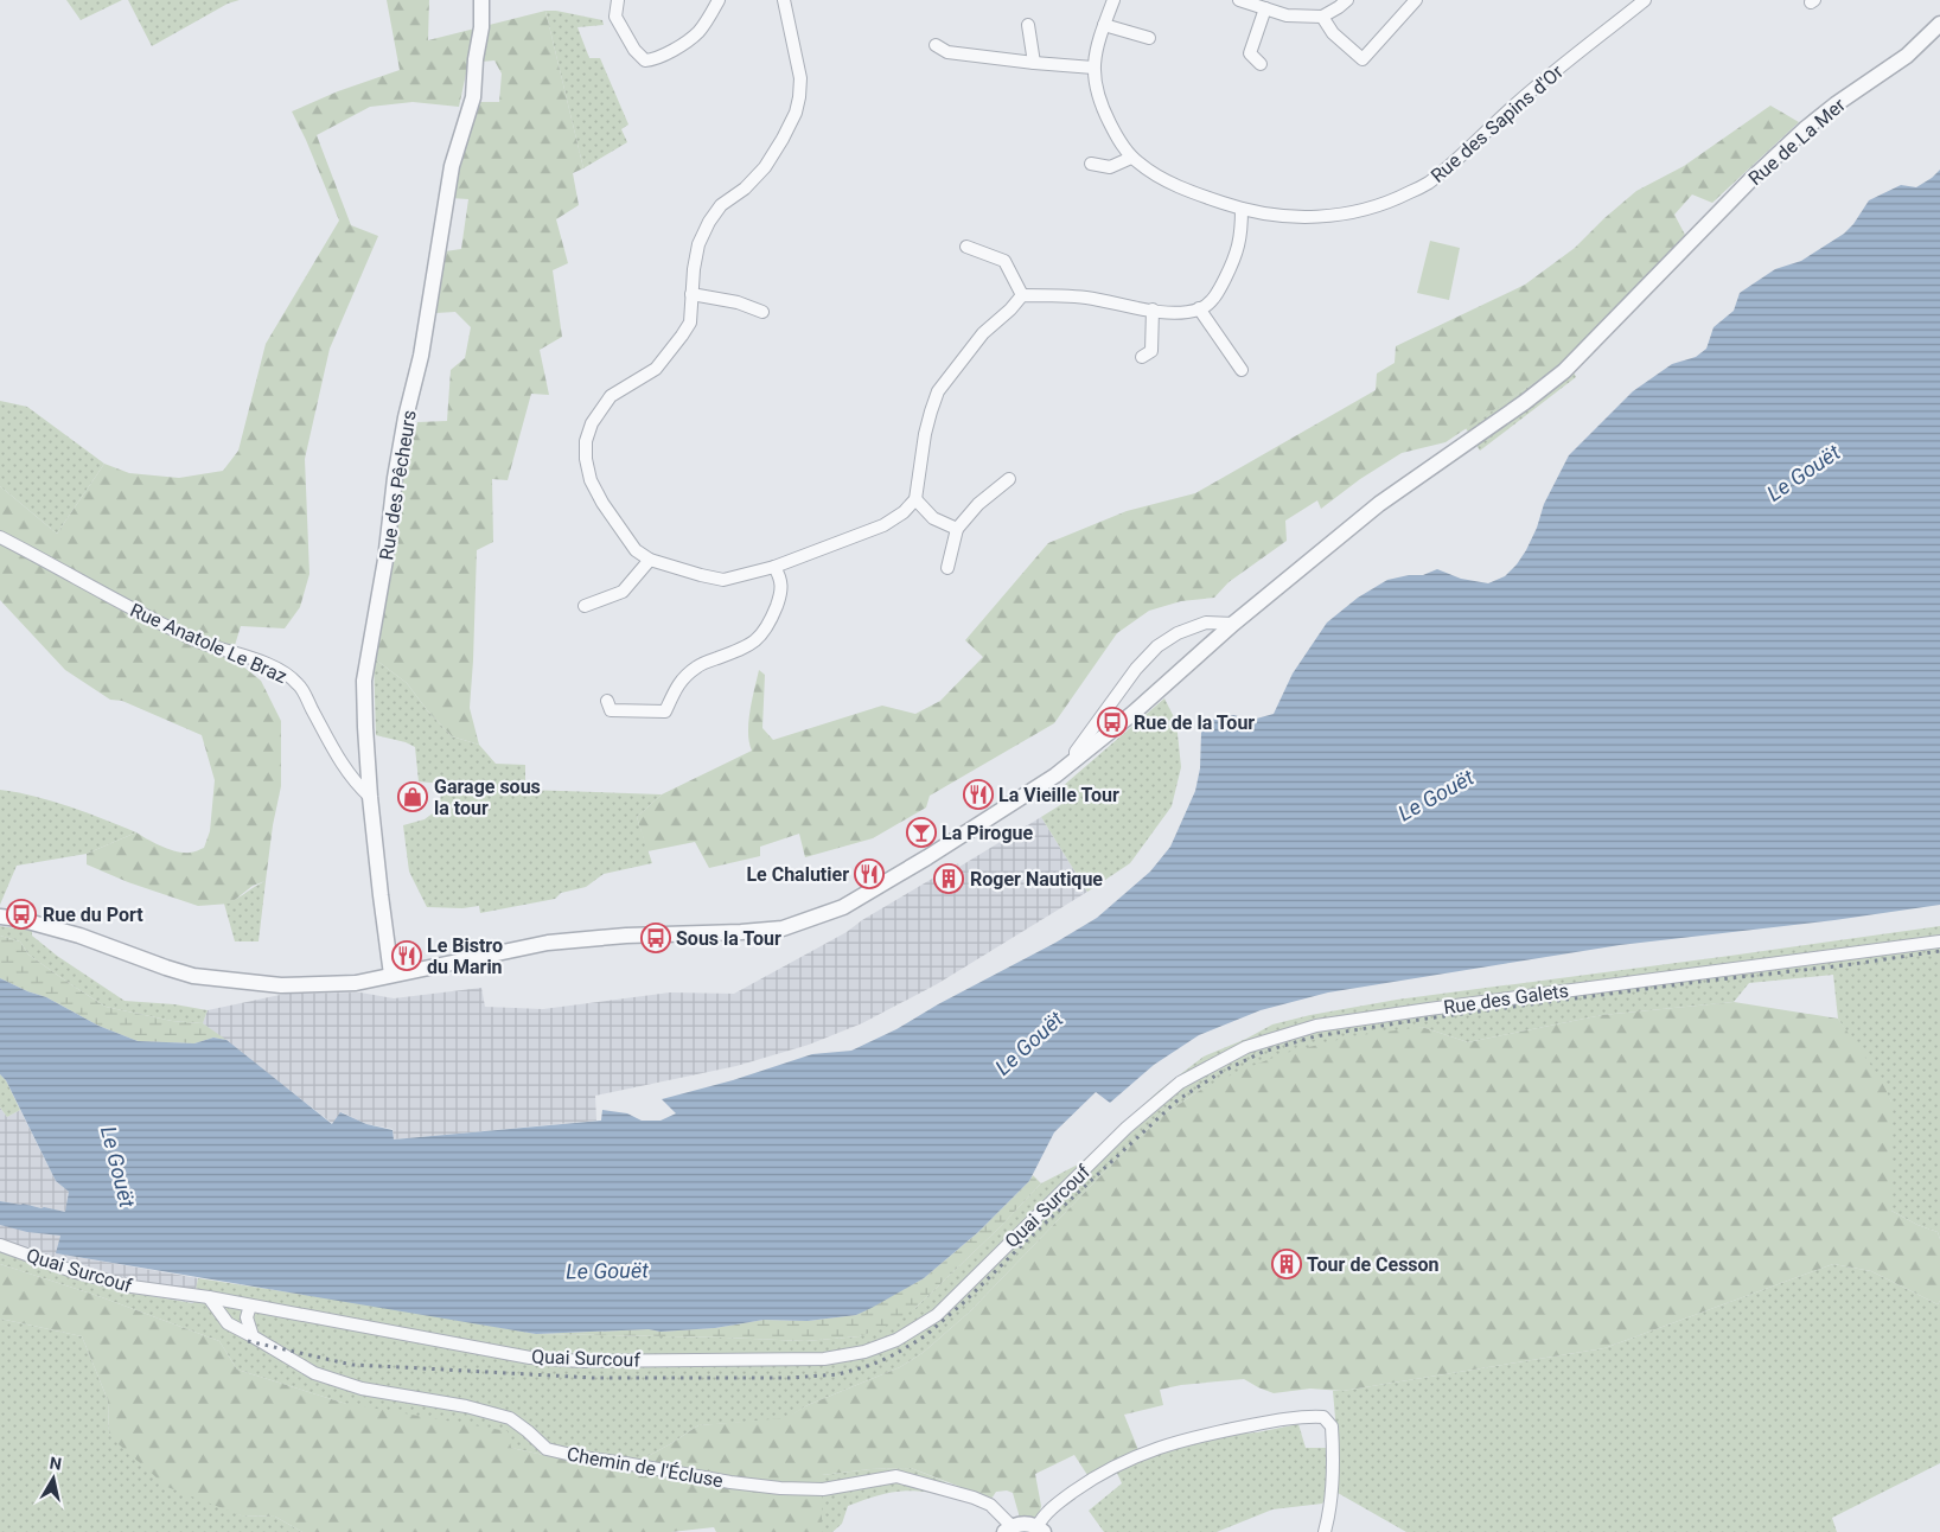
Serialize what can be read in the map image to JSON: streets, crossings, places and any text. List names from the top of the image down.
{
  "streets": {
    "street": [
      "Rue des Sapins d'Or",
      "Rue de La Mer",
      "Rue des Pêcheurs",
      "Rue Anatole Le Braz",
      "Rue des Galets",
      "Quai Surcouf",
      "Chemin de l'Écluse"
    ]
  },
  "crossings": [
    ["Rue de La Mer", "Rue des Pêcheurs"],
    ["Rue des Pêcheurs", "Rue Anatole Le Braz"],
    ["Rue des Galets", "Quai Surcouf"],
    ["Quai Surcouf", "Chemin de l'Écluse"]
  ],
  "water": ["Le Gouët"],
  "places": {
    "bus stop": ["Rue de la Tour", "Rue du Port", "Sous la Tour"],
    "restaurant": ["La Vieille Tour", "Le Chalutier", "Le Bistro du Marin"],
    "shop": ["Garage sous la tour"],
    "bar": ["La Pirogue"],
    "building": ["Roger Nautique", "Tour de Cesson"]
  },
  "north": "top"
}
